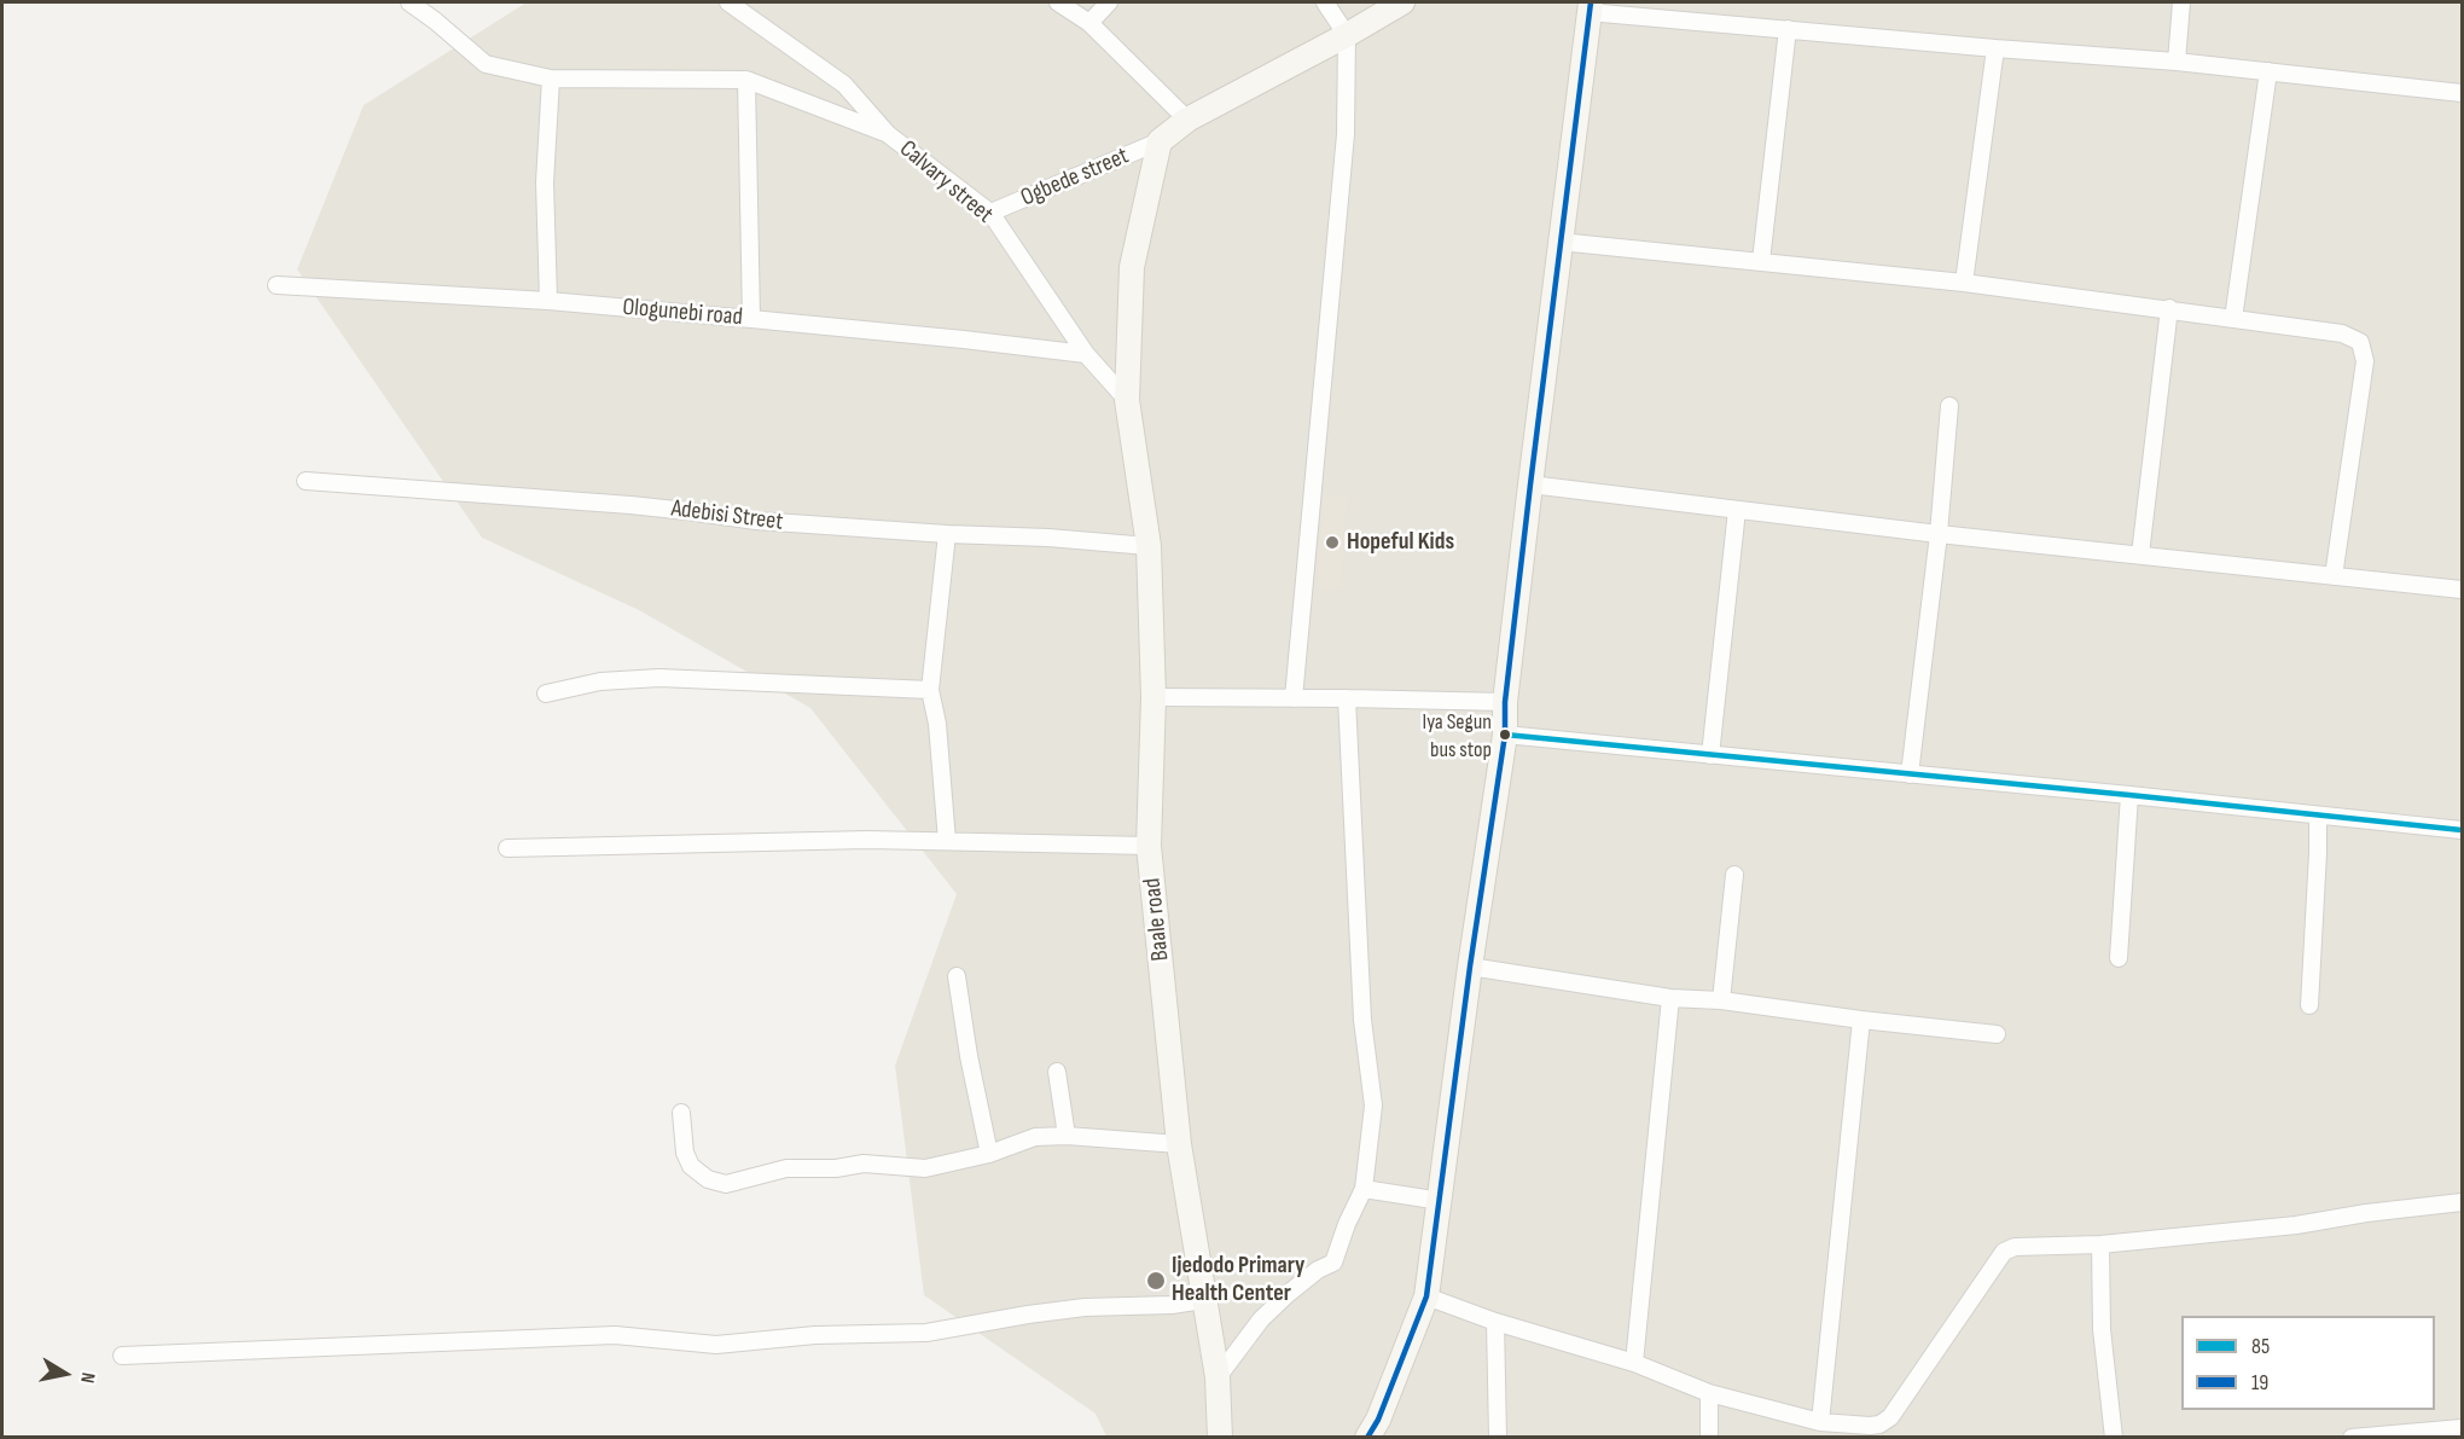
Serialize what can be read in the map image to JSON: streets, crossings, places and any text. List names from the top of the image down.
{
  "streets": {
    "street": [
      "Ogbede street",
      "Calvary street",
      "Ologunebi road",
      "Adebisi Street",
      "Baale road"
    ]
  },
  "crossings": [
    ["Ogbede street", "Calvary street"],
    ["Ogbede street", "Baale road"],
    ["Calvary street", "Ologunebi road"],
    ["Calvary street", "Baale road"],
    ["Adebisi Street", "Baale road"]
  ],
  "places": ["Hopeful Kids", "Iya Segun bus stop", "Ijedodo Primary Health Center"],
  "lines": ["transit line 19", "transit line 85"],
  "legend": ["85", "19"],
  "north": "right"
}
